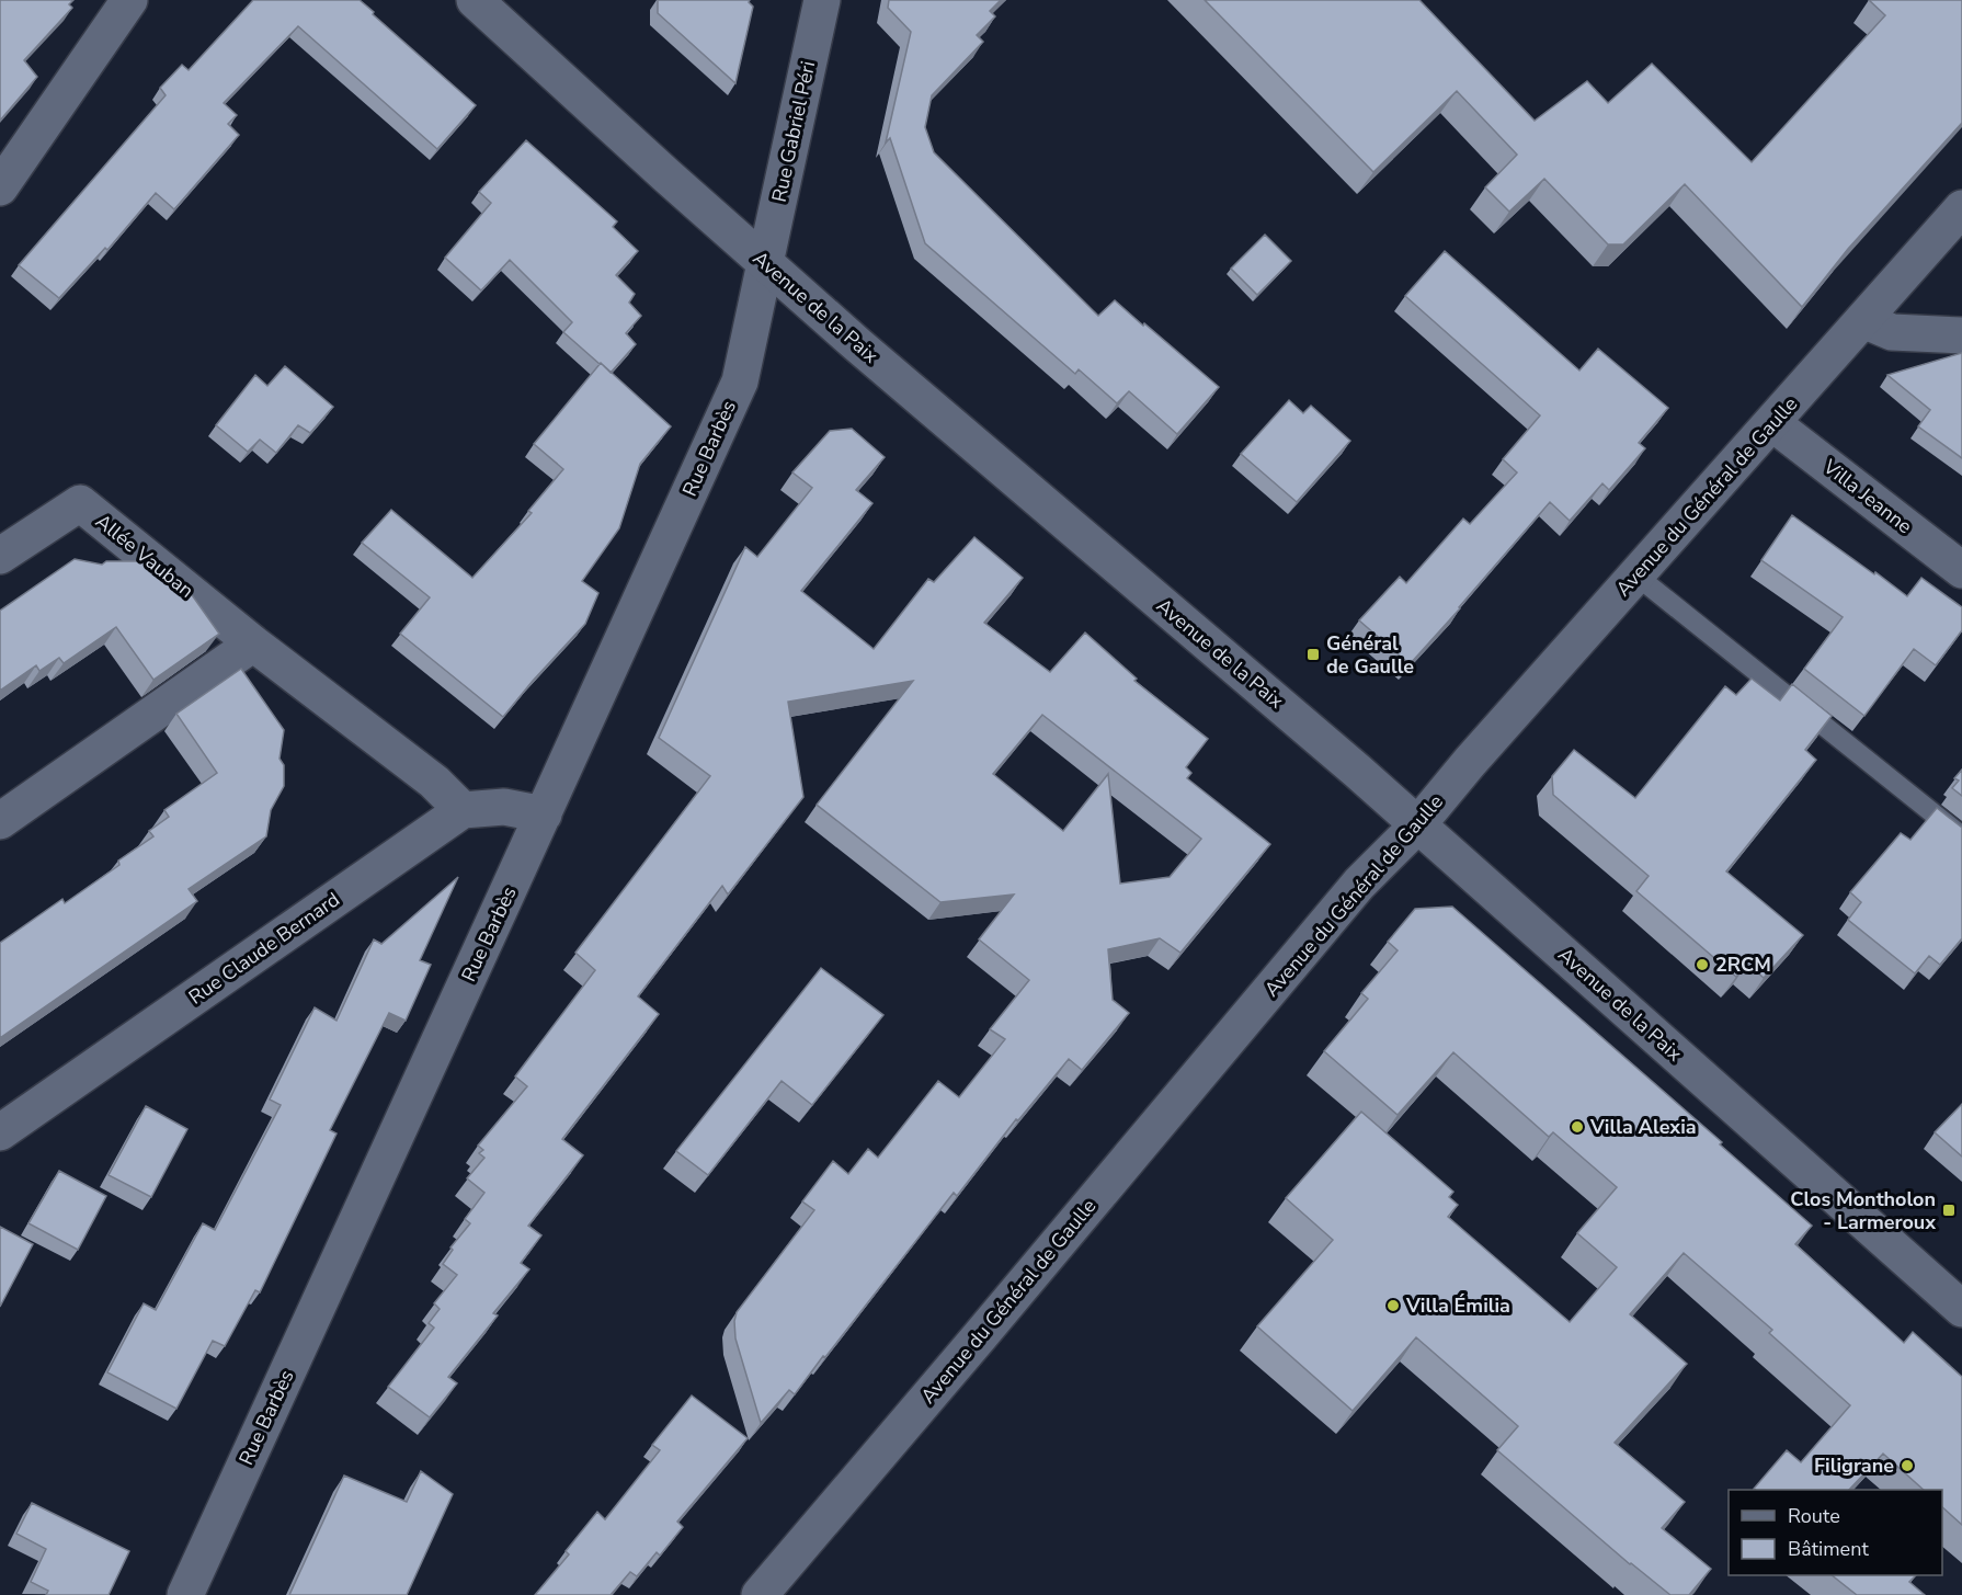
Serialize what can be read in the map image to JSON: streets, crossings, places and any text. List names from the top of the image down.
{
  "streets": {
    "main road": [
      "Rue Gabriel Péri",
      "Avenue de la Paix",
      "Rue Barbès",
      "Avenue du Général de Gaulle",
      "Villa Jeanne",
      "Allée Vauban",
      "Rue Claude Bernard"
    ]
  },
  "crossings": [
    ["Rue Gabriel Péri", "Avenue de la Paix"],
    ["Rue Gabriel Péri", "Rue Barbès"],
    ["Avenue de la Paix", "Rue Barbès"],
    ["Avenue de la Paix", "Avenue du Général de Gaulle"],
    ["Avenue du Général de Gaulle", "Villa Jeanne"],
    ["Allée Vauban", "Rue Claude Bernard"]
  ],
  "places": {
    "transit": ["Général de Gaulle", "Clos Montholon - Larmeroux"],
    "other": [
      "2RCM",
      "Villa Alexia",
      "Villa Émilia",
      "Filigrane"
    ]
  },
  "legend": ["Route", "Bâtiment"]
}
